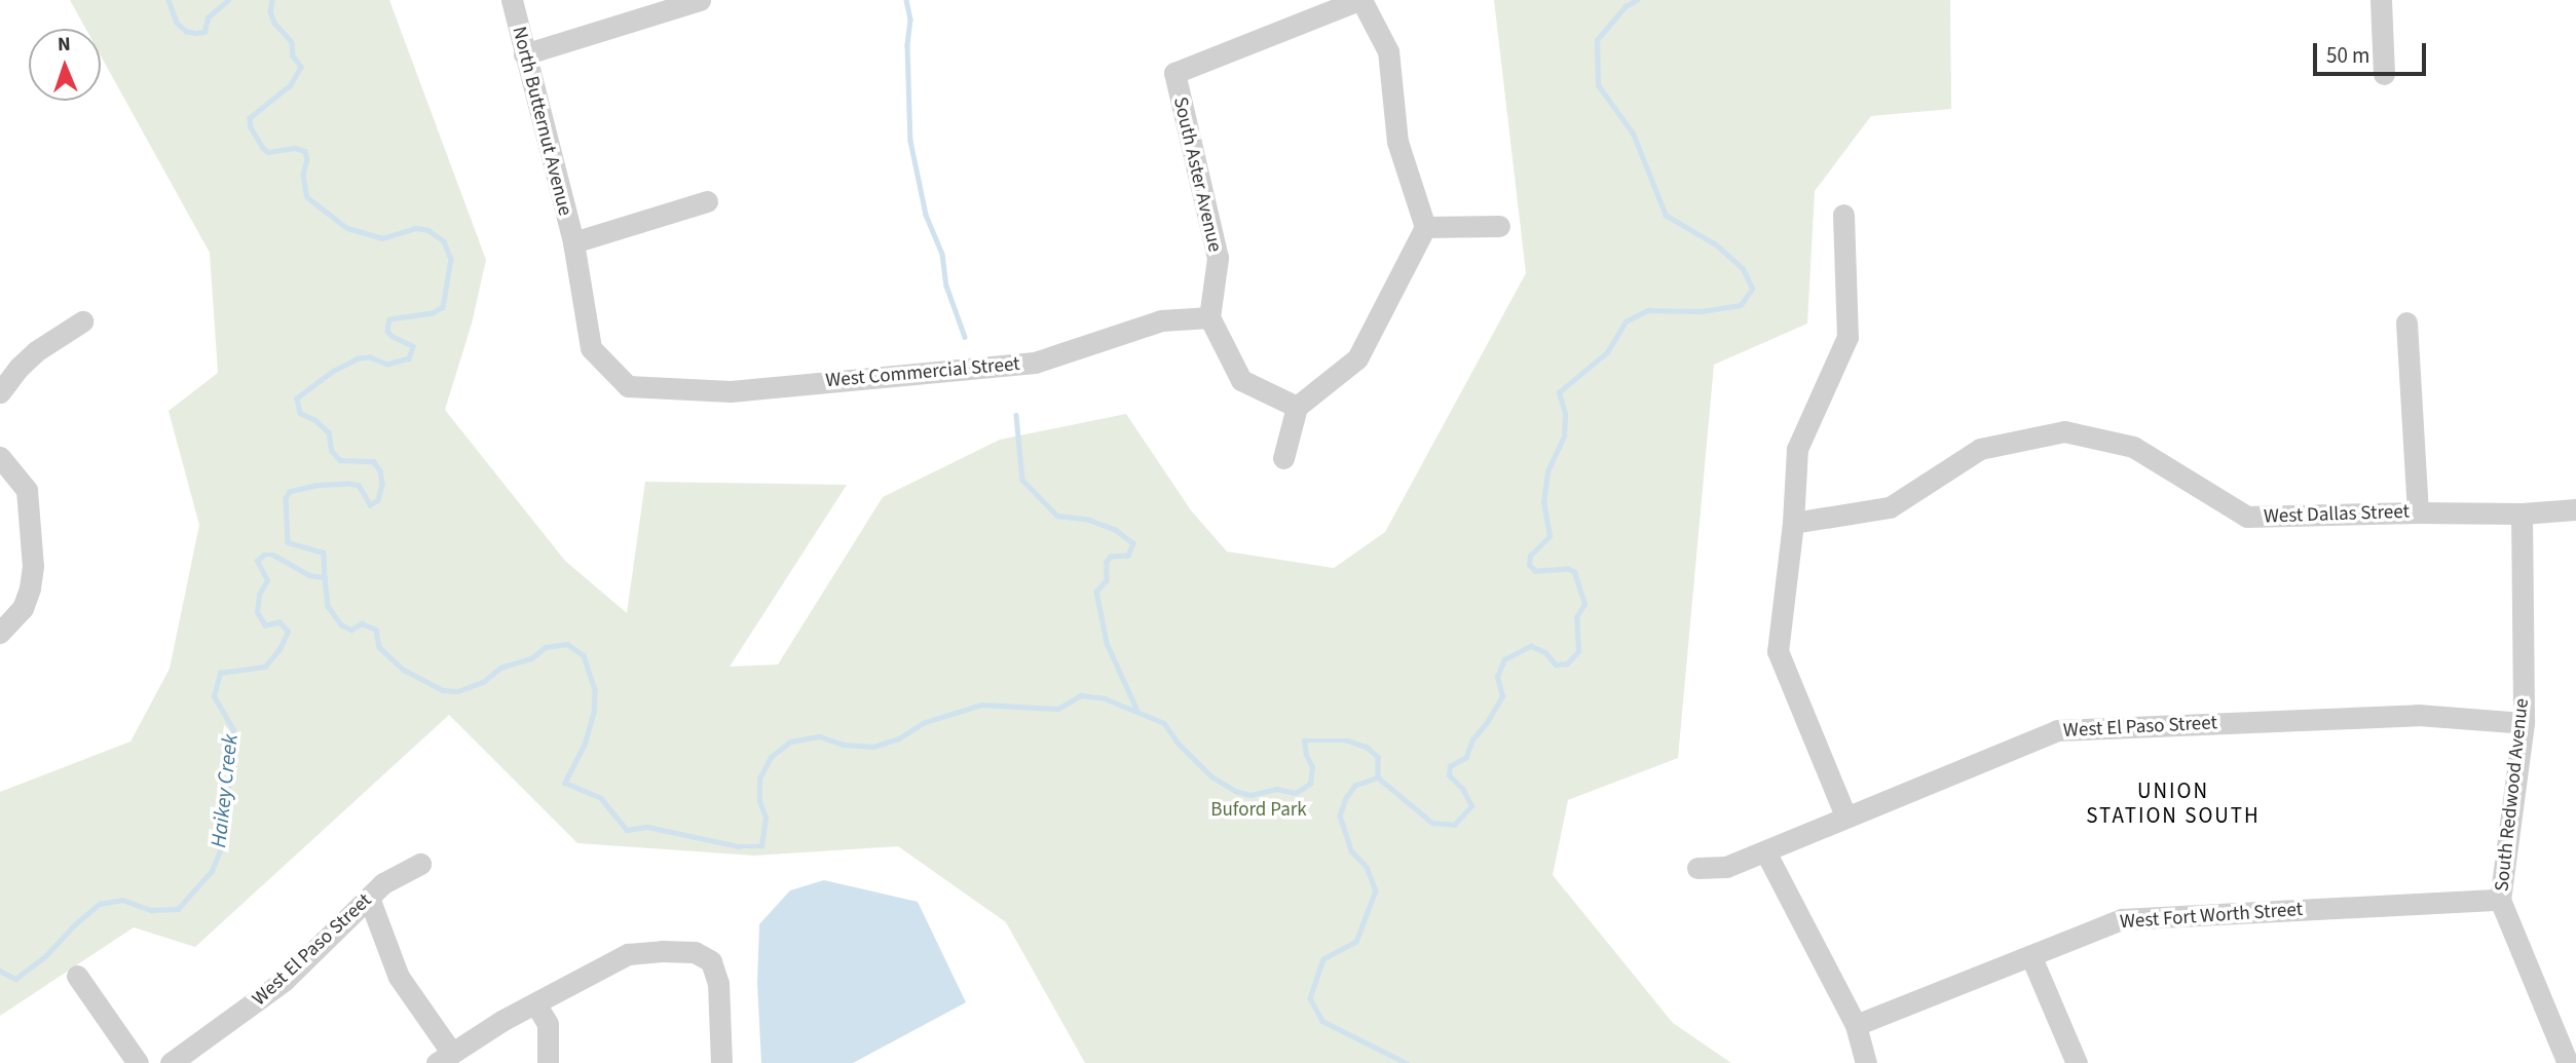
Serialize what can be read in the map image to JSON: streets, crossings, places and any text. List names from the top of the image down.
{
  "streets": {
    "street": [
      "North Butternut Avenue",
      "South Aster Avenue",
      "West Commercial Street",
      "West Dallas Street",
      "West El Paso Street",
      "South Redwood Avenue",
      "West Fort Worth Street"
    ]
  },
  "crossings": [
    ["North Butternut Avenue", "West Commercial Street"],
    ["South Aster Avenue", "West Commercial Street"],
    ["West Dallas Street", "South Redwood Avenue"],
    ["West El Paso Street", "South Redwood Avenue"],
    ["South Redwood Avenue", "West Fort Worth Street"]
  ],
  "districts": ["UNION STATION SOUTH"],
  "water": ["Haikey Creek"],
  "parks": ["Buford Park"],
  "scale_bar": "50 m",
  "north": "top"
}
